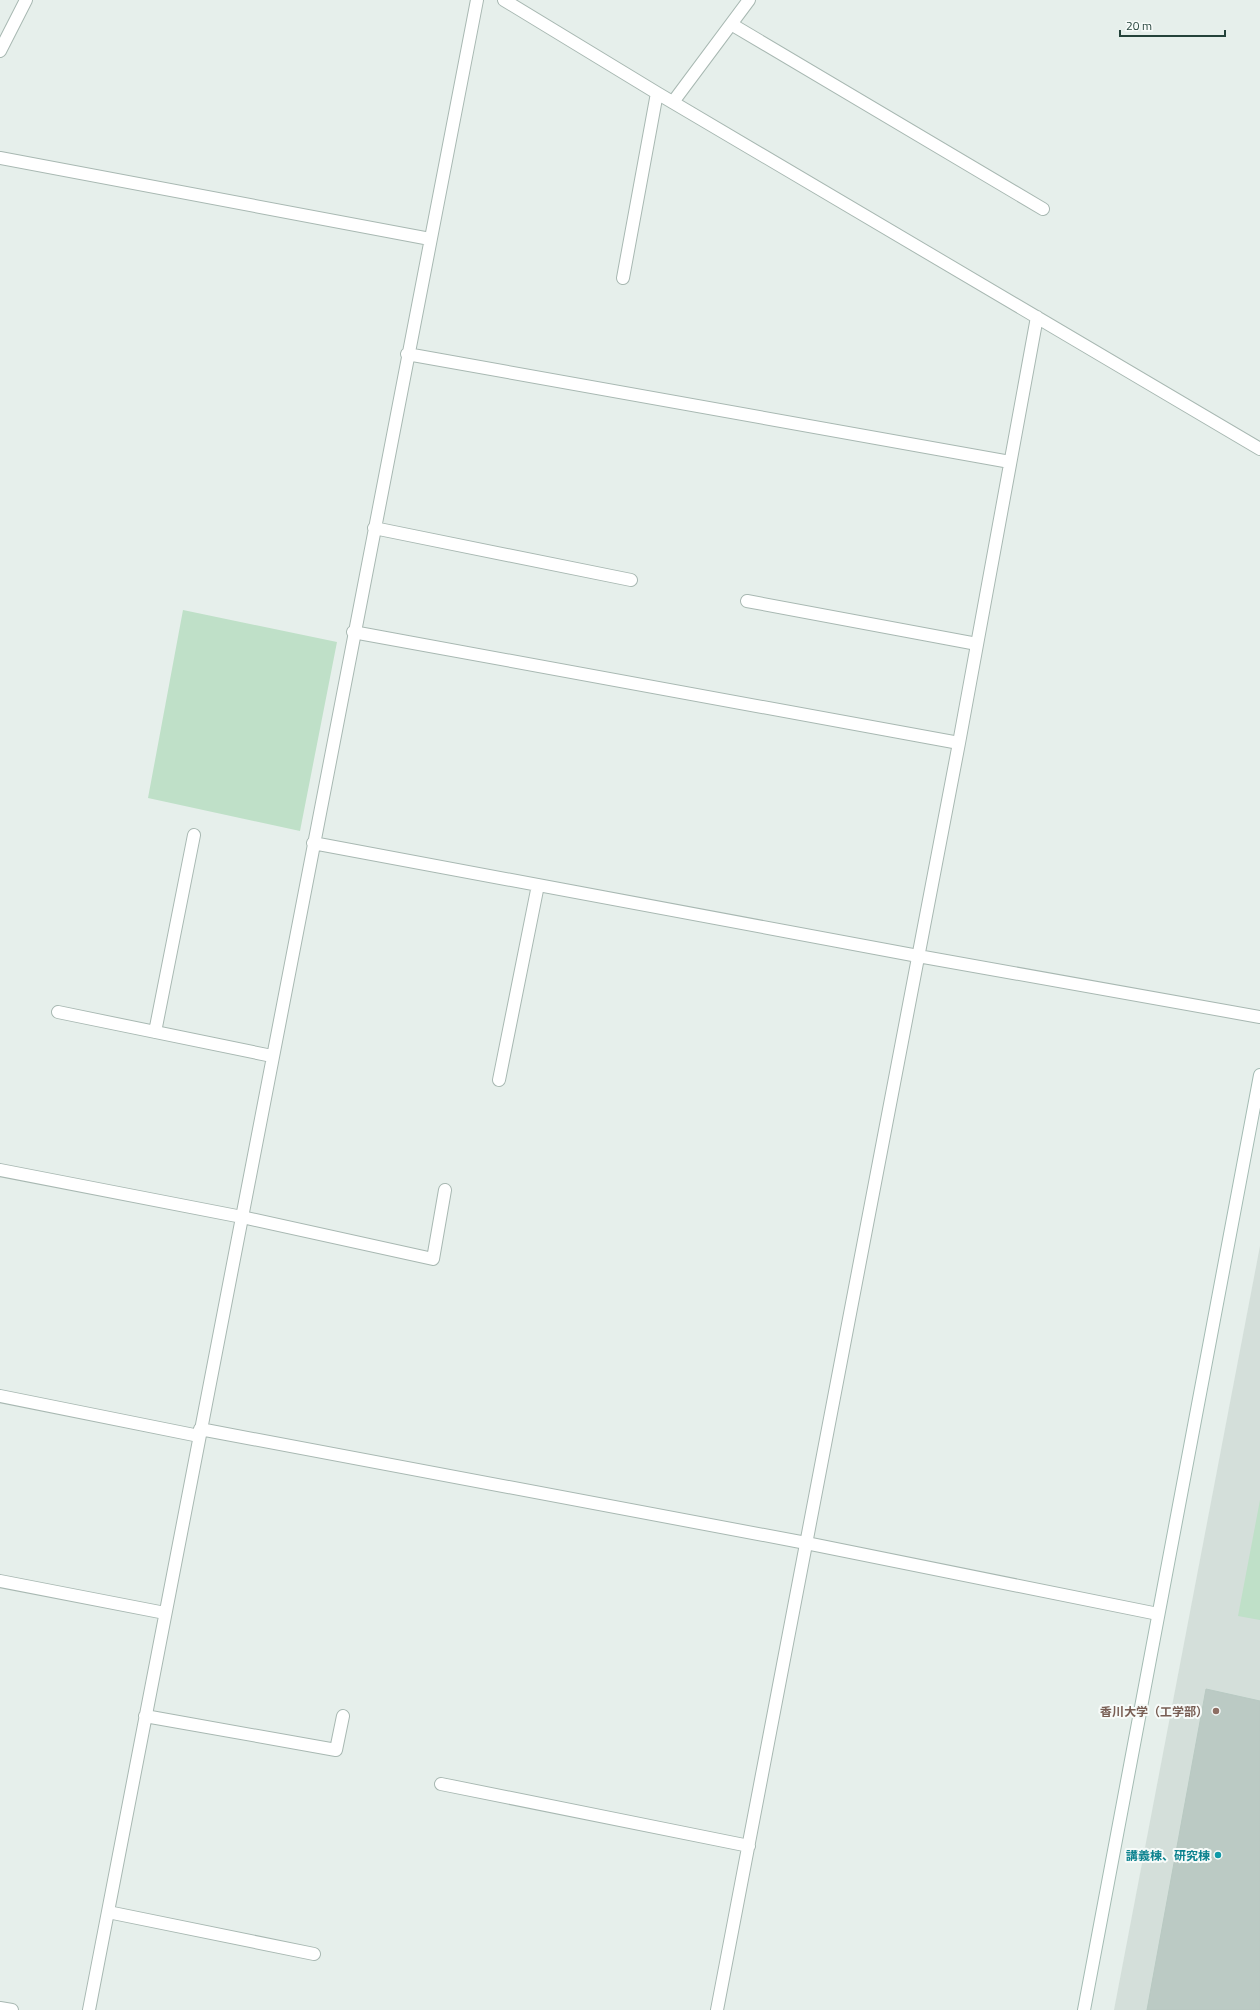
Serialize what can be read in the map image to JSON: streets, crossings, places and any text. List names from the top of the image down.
{
  "places": ["香川大学（工学部）", "講義棟、研究棟"],
  "scale_bar": "20 m"
}
